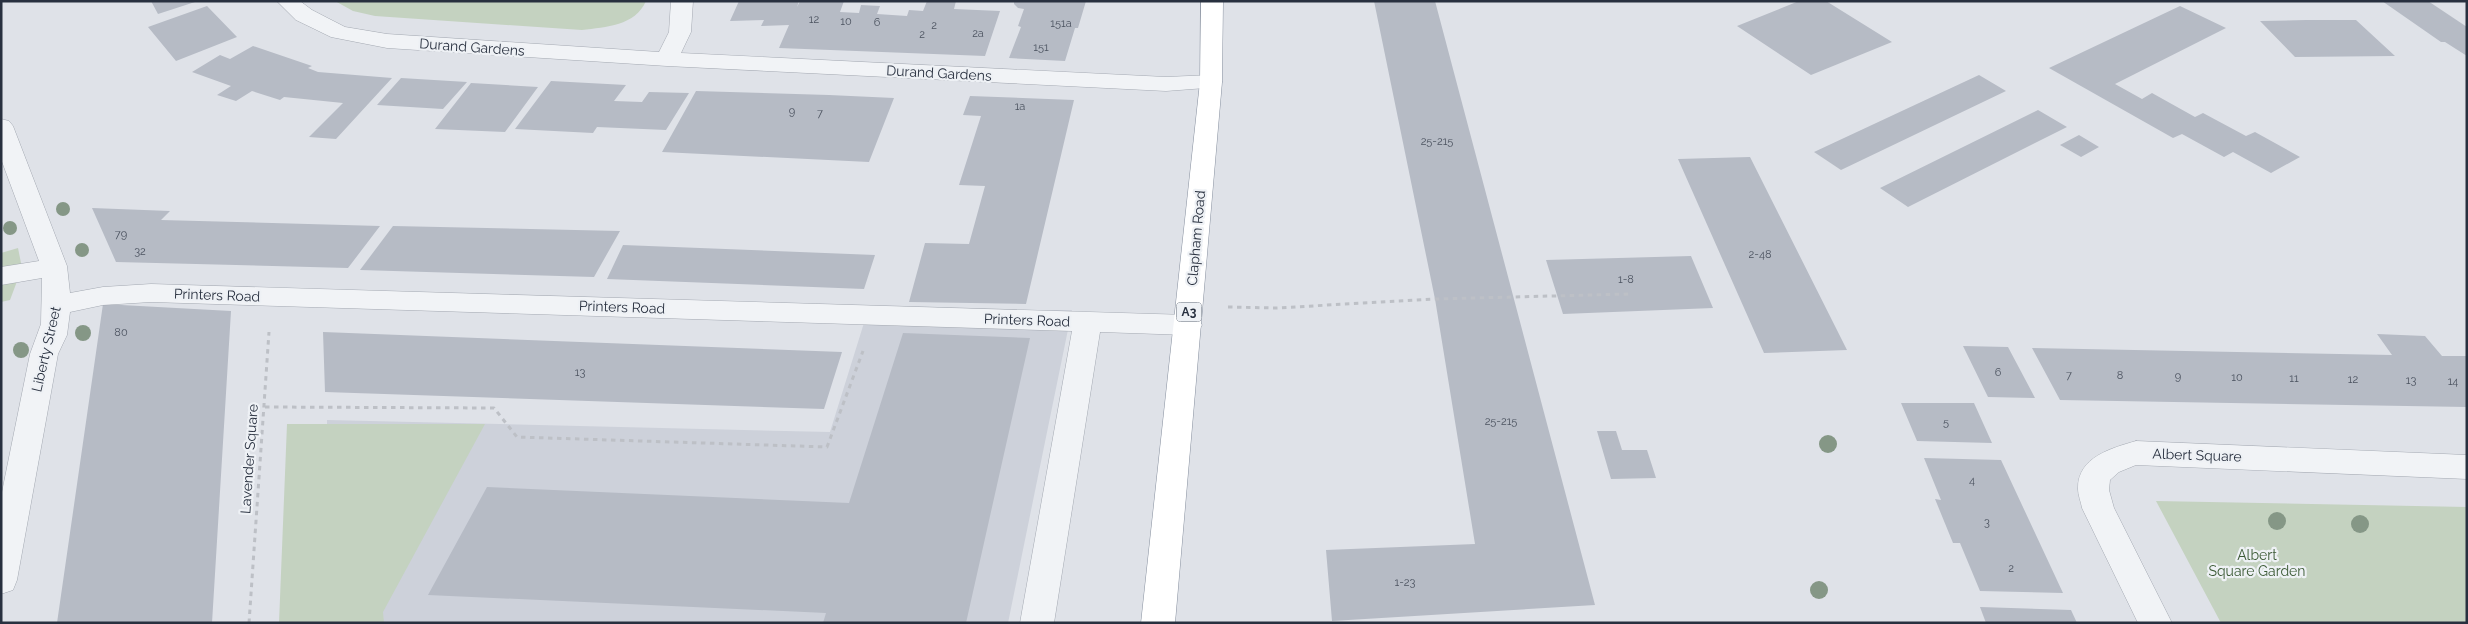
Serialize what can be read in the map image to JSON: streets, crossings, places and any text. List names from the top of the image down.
{
  "streets": {
    "highway": ["Clapham Road", "A3"],
    "street": [
      "Durand Gardens",
      "Printers Road",
      "Liberty Street",
      "Albert Square"
    ],
    "path": ["Lavender Square"]
  },
  "crossings": [
    ["Durand Gardens", "Clapham Road"],
    ["Clapham Road", "Printers Road"],
    ["Printers Road", "Liberty Street"],
    ["Printers Road", "Lavender Square"]
  ],
  "parks": ["Albert Square Garden"],
  "house_numbers": [
    "12",
    "10",
    "6",
    "151a",
    "2",
    "2a",
    "2",
    "151",
    "1a",
    "9",
    "7",
    "25-215",
    "79",
    "32",
    "2-48",
    "1-8",
    "80",
    "13",
    "6",
    "7",
    "8",
    "9",
    "10",
    "11",
    "12",
    "13",
    "14",
    "25-215",
    "5",
    "4",
    "3",
    "2",
    "1-23"
  ]
}
